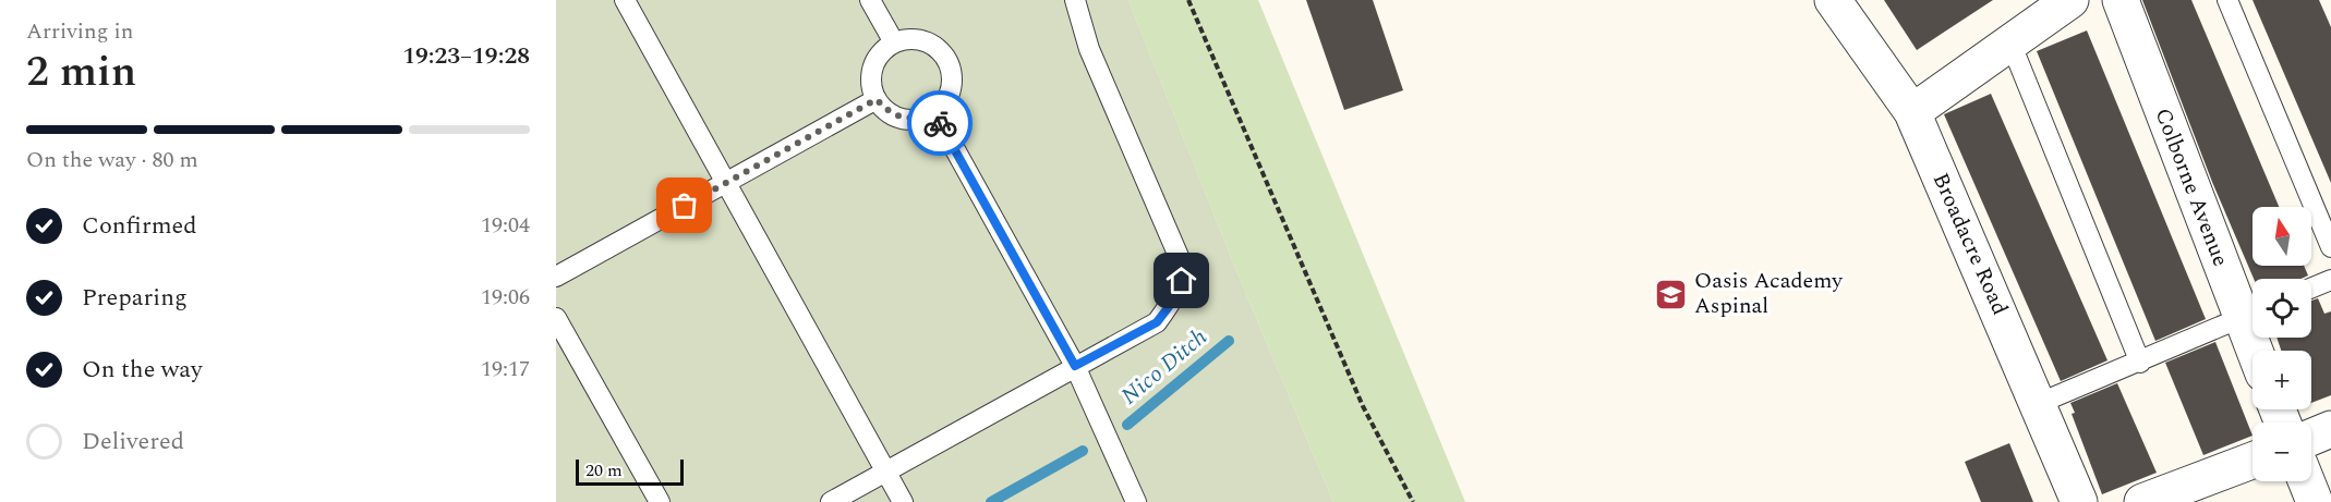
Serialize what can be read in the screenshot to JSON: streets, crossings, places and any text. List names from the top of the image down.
{
  "streets": {
    "street": ["Colborne Avenue", "Broadacre Road"]
  },
  "water": ["Nico Ditch"],
  "places": {
    "school or university": ["Oasis Academy Aspinal"]
  },
  "scale_bar": "20 m",
  "north": "top",
  "page": {
    "heading": ["2 min", "Arriving in", "19:23–19:28"],
    "bar": "On the way · 80 m",
    "list": [
      ["Confirmed", "19:04"],
      ["Preparing", "19:06"],
      ["On the way", "19:17"],
      "Delivered"
    ],
    "map_buttons": ["+", "−"],
    "scale": "20 m"
  }
}
